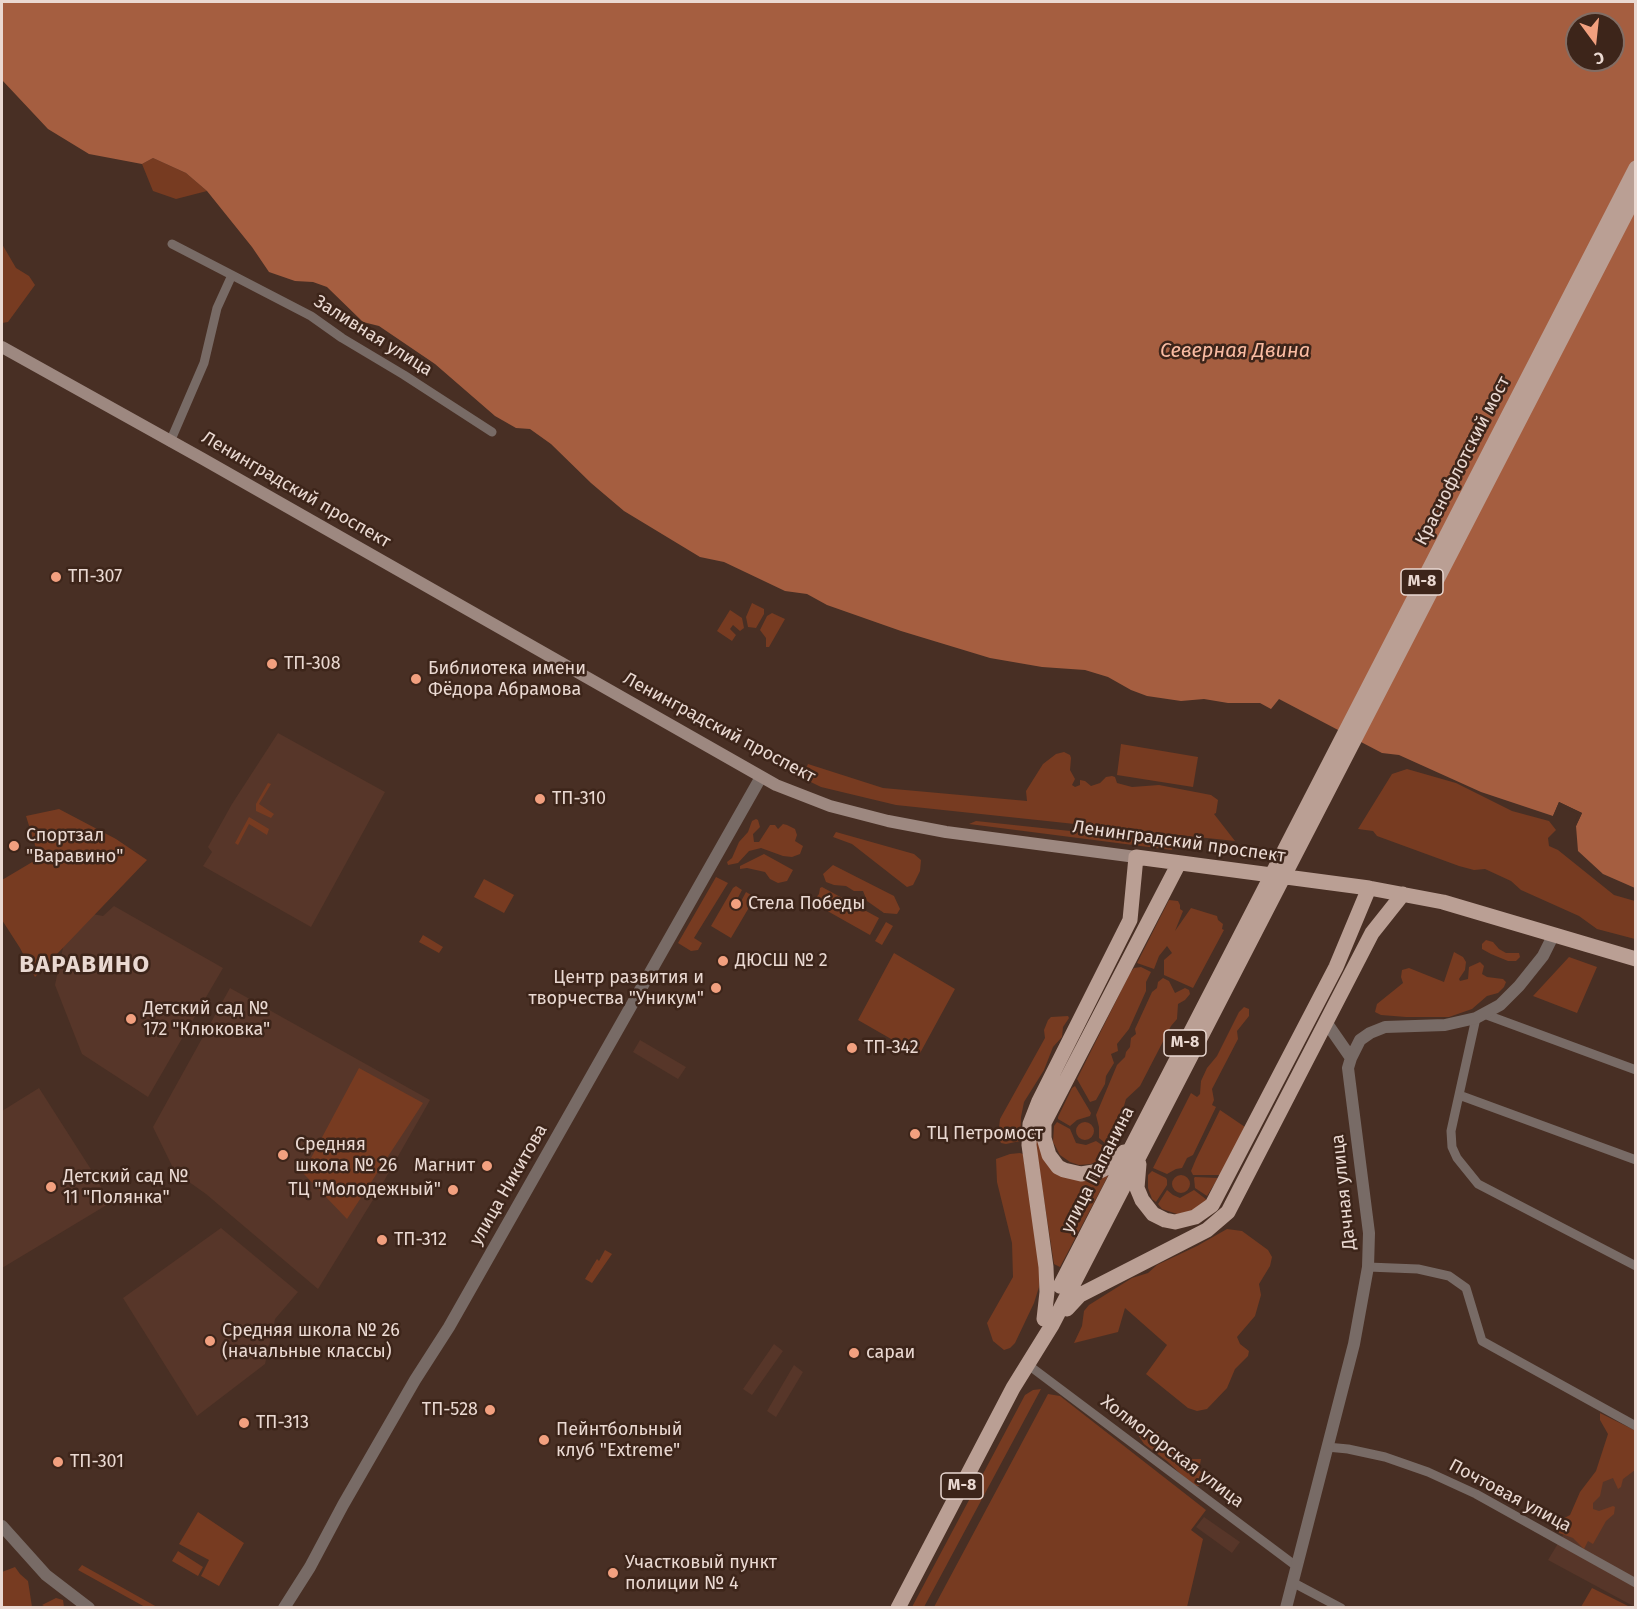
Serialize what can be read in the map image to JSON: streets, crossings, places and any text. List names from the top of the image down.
{
  "streets": {
    "main road": [
      "Краснофлотский мост",
      "Ленинградский проспект",
      "М-8",
      "улица Папанина"
    ],
    "street": [
      "Заливная улица",
      "улица Никитова",
      "Дачная улица",
      "Холмогорская улица",
      "Почтовая улица"
    ]
  },
  "crossings": [
    ["Краснофлотский мост", "улица Папанина"],
    ["Ленинградский проспект", "улица Никитова"],
    ["улица Папанина", "Холмогорская улица"],
    ["Дачная улица", "Холмогорская улица"],
    ["Дачная улица", "Почтовая улица"]
  ],
  "districts": ["ВАРАВИНО"],
  "water": ["Северная Двина"],
  "places": [
    "ТП-307",
    "ТП-308",
    "Библиотека имени Фёдора Абрамова",
    "ТП-310",
    "Спортзал \"Варавино\"",
    "Стела Победы",
    "ДЮСШ № 2",
    "Центр развития и творчества \"Уникум\"",
    "Детский сад № 172 \"Клюковка\"",
    "ТП-342",
    "ТЦ Петромост",
    "Средняя школа № 26",
    "Магнит",
    "Детский сад № 11 \"Полянка\"",
    "ТЦ \"Молодежный\"",
    "ТП-312",
    "Средняя школа № 26 (начальные классы)",
    "сараи",
    "ТП-528",
    "ТП-313",
    "Пейнтбольный клуб \"Extreme\"",
    "ТП-301",
    "Участковый пункт полиции № 4"
  ],
  "north": "bottom"
}
